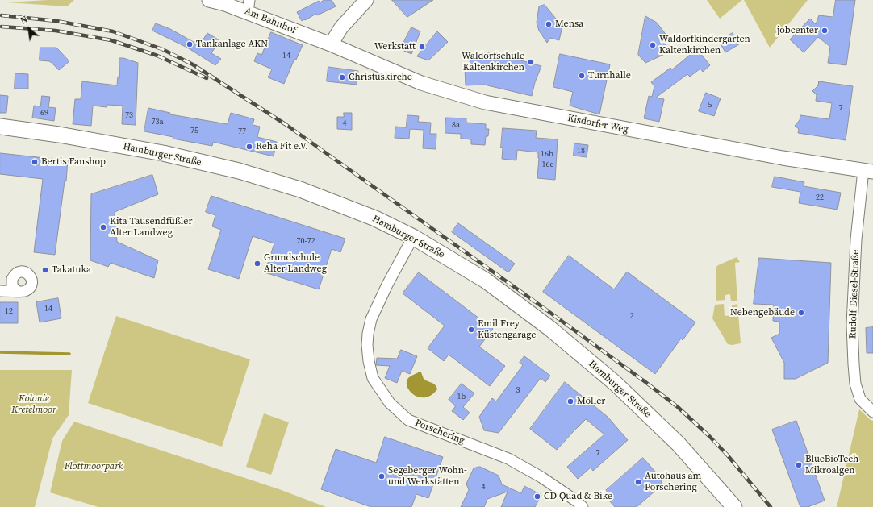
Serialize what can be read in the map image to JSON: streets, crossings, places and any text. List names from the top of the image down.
{
  "streets": {
    "main road": ["Hamburger Straße"],
    "street": [
      "Am Bahnhof",
      "Kisdorfer Weg",
      "Rudolf-Diesel-Straße",
      "Porschering"
    ]
  },
  "crossings": [
    ["Am Bahnhof", "Kisdorfer Weg"],
    ["Kisdorfer Weg", "Rudolf-Diesel-Straße"],
    ["Hamburger Straße", "Porschering"]
  ],
  "parks": ["Kolonie Kretelmoor", "Flottmoorpark"],
  "places": [
    "Mensa",
    "jobcenter",
    "Tankanlage AKN",
    "Waldorfkindergarten Kaltenkirchen",
    "Werkstatt",
    "Waldorfschule Kaltenkirchen",
    "Turnhalle",
    "Christuskirche",
    "Reha Fit e.V.",
    "Bertis Fanshop",
    "Kita Tausendfüßler Alter Landweg",
    "Grundschule Alter Landweg",
    "Takatuka",
    "Nebengebäude",
    "Emil Frey Küstengarage",
    "Möller",
    "BlueBioTech Mikroalgen",
    "Segeberger Wohn- und Werkstätten",
    "Autohaus am Porschering",
    "CD Quad & Bike"
  ],
  "house_numbers": [
    "14",
    "5",
    "7",
    "69",
    "73",
    "73a",
    "4",
    "8a",
    "75",
    "77",
    "18",
    "16b",
    "16c",
    "22",
    "70-72",
    "14",
    "12",
    "2",
    "3",
    "1b",
    "7",
    "4"
  ],
  "north": "top left"
}
